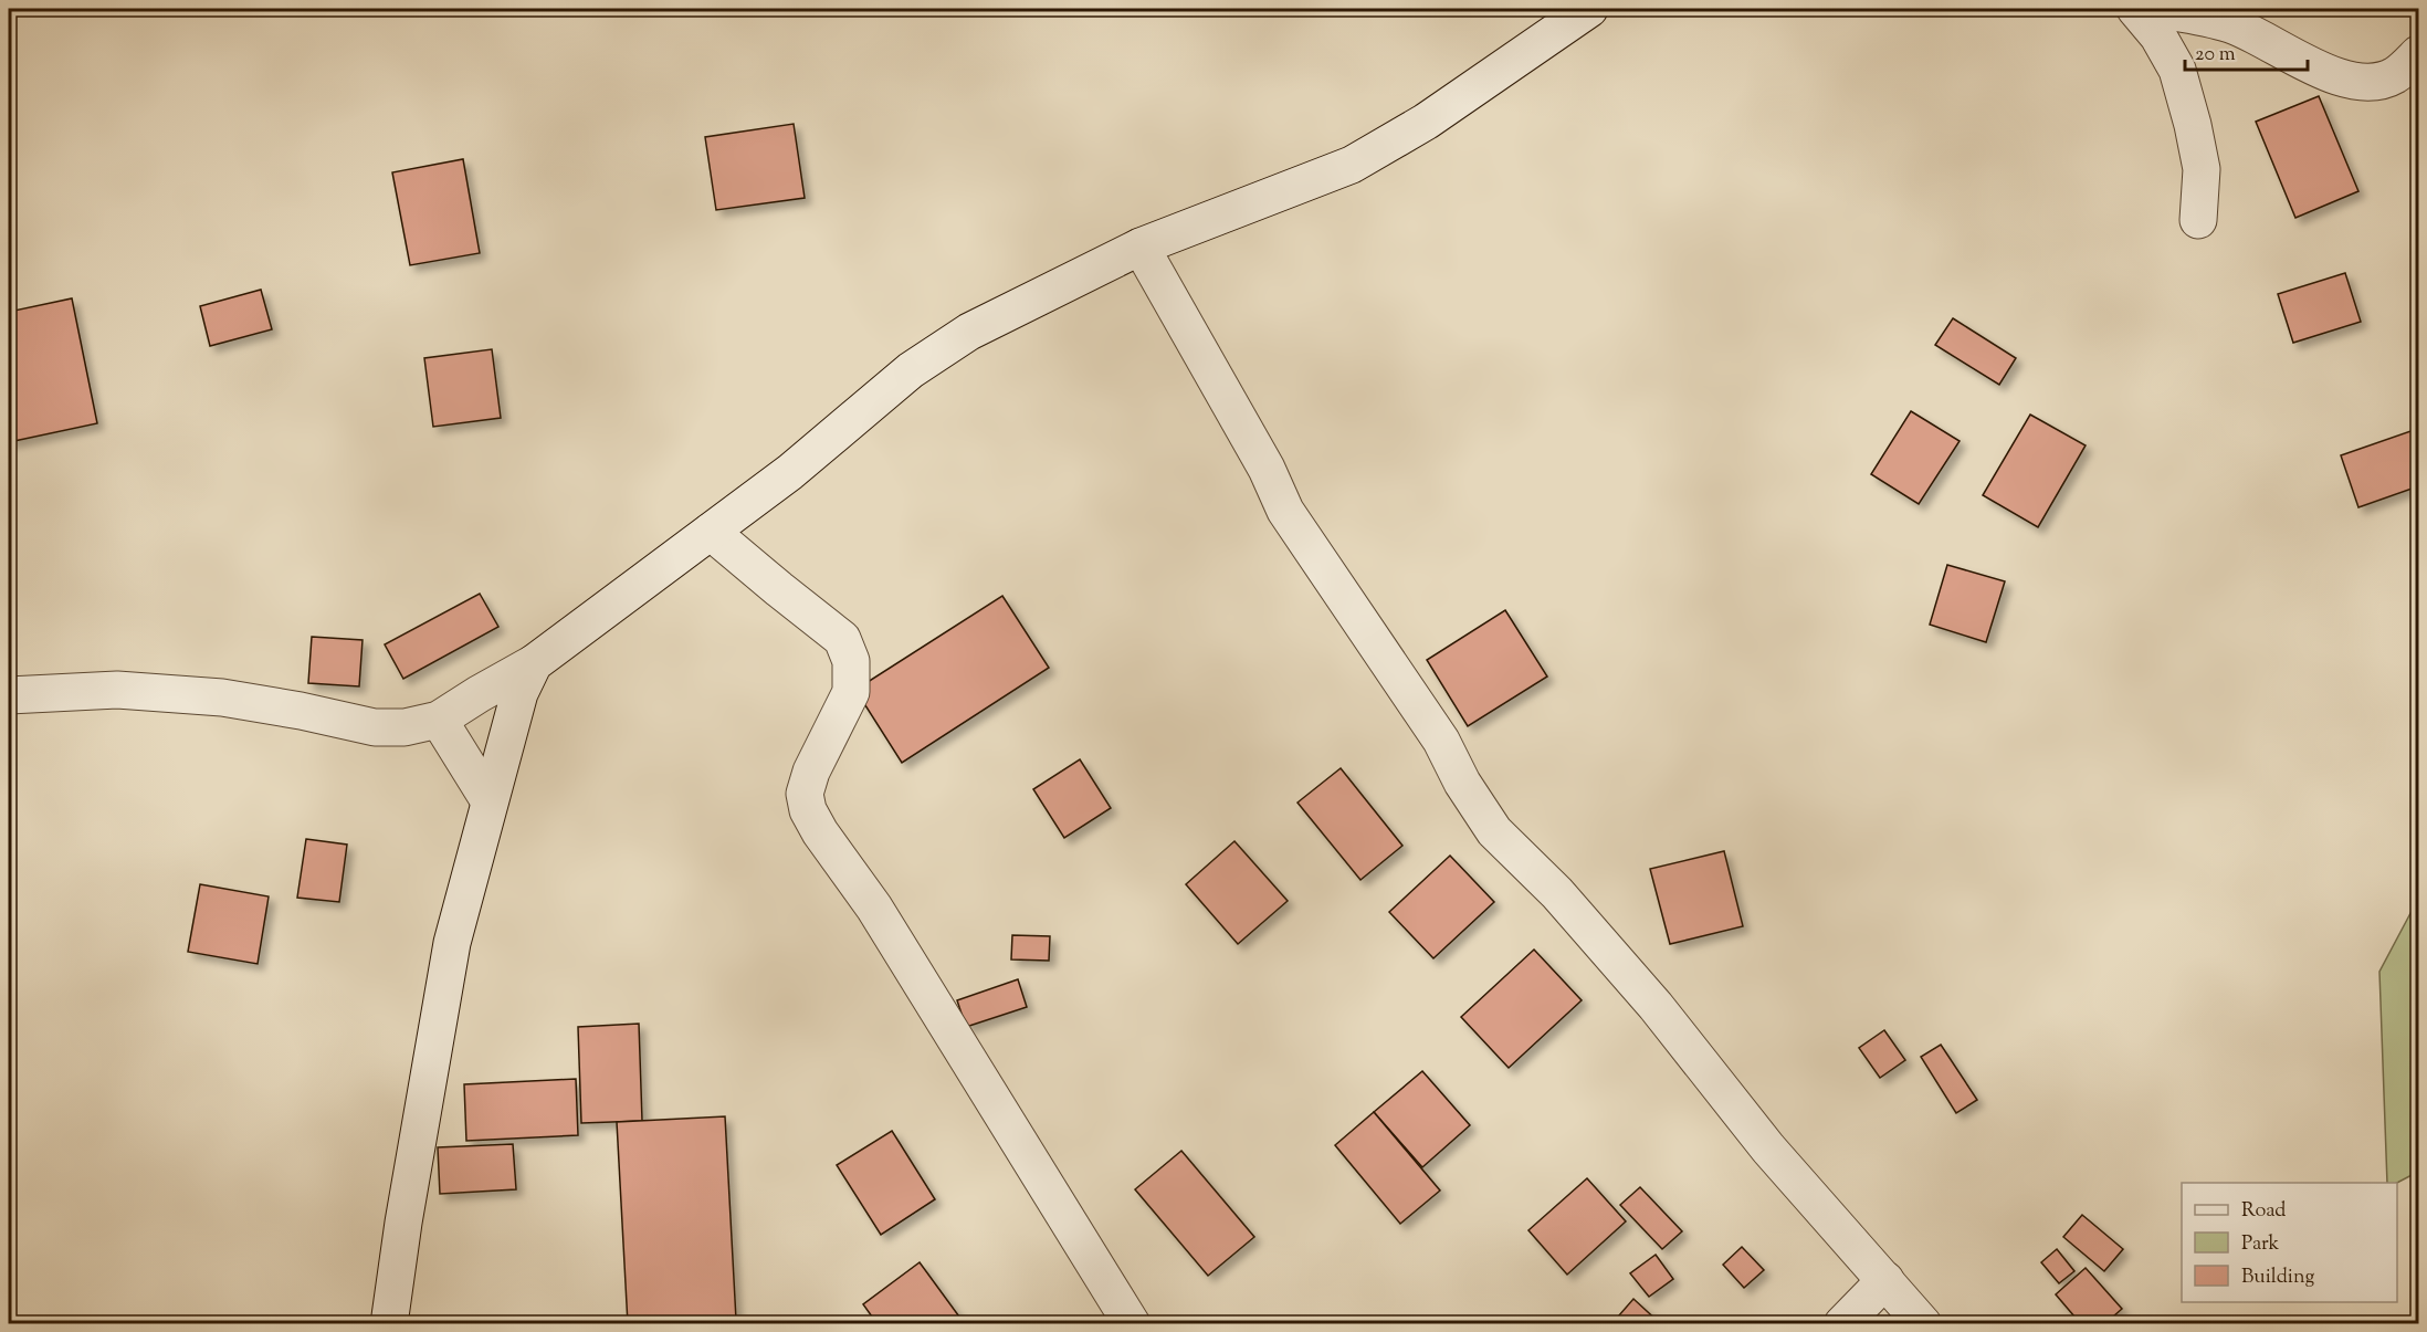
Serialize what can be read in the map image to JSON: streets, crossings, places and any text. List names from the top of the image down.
{
  "legend": ["Road", "Park", "Building"],
  "scale_bar": "20 m"
}
